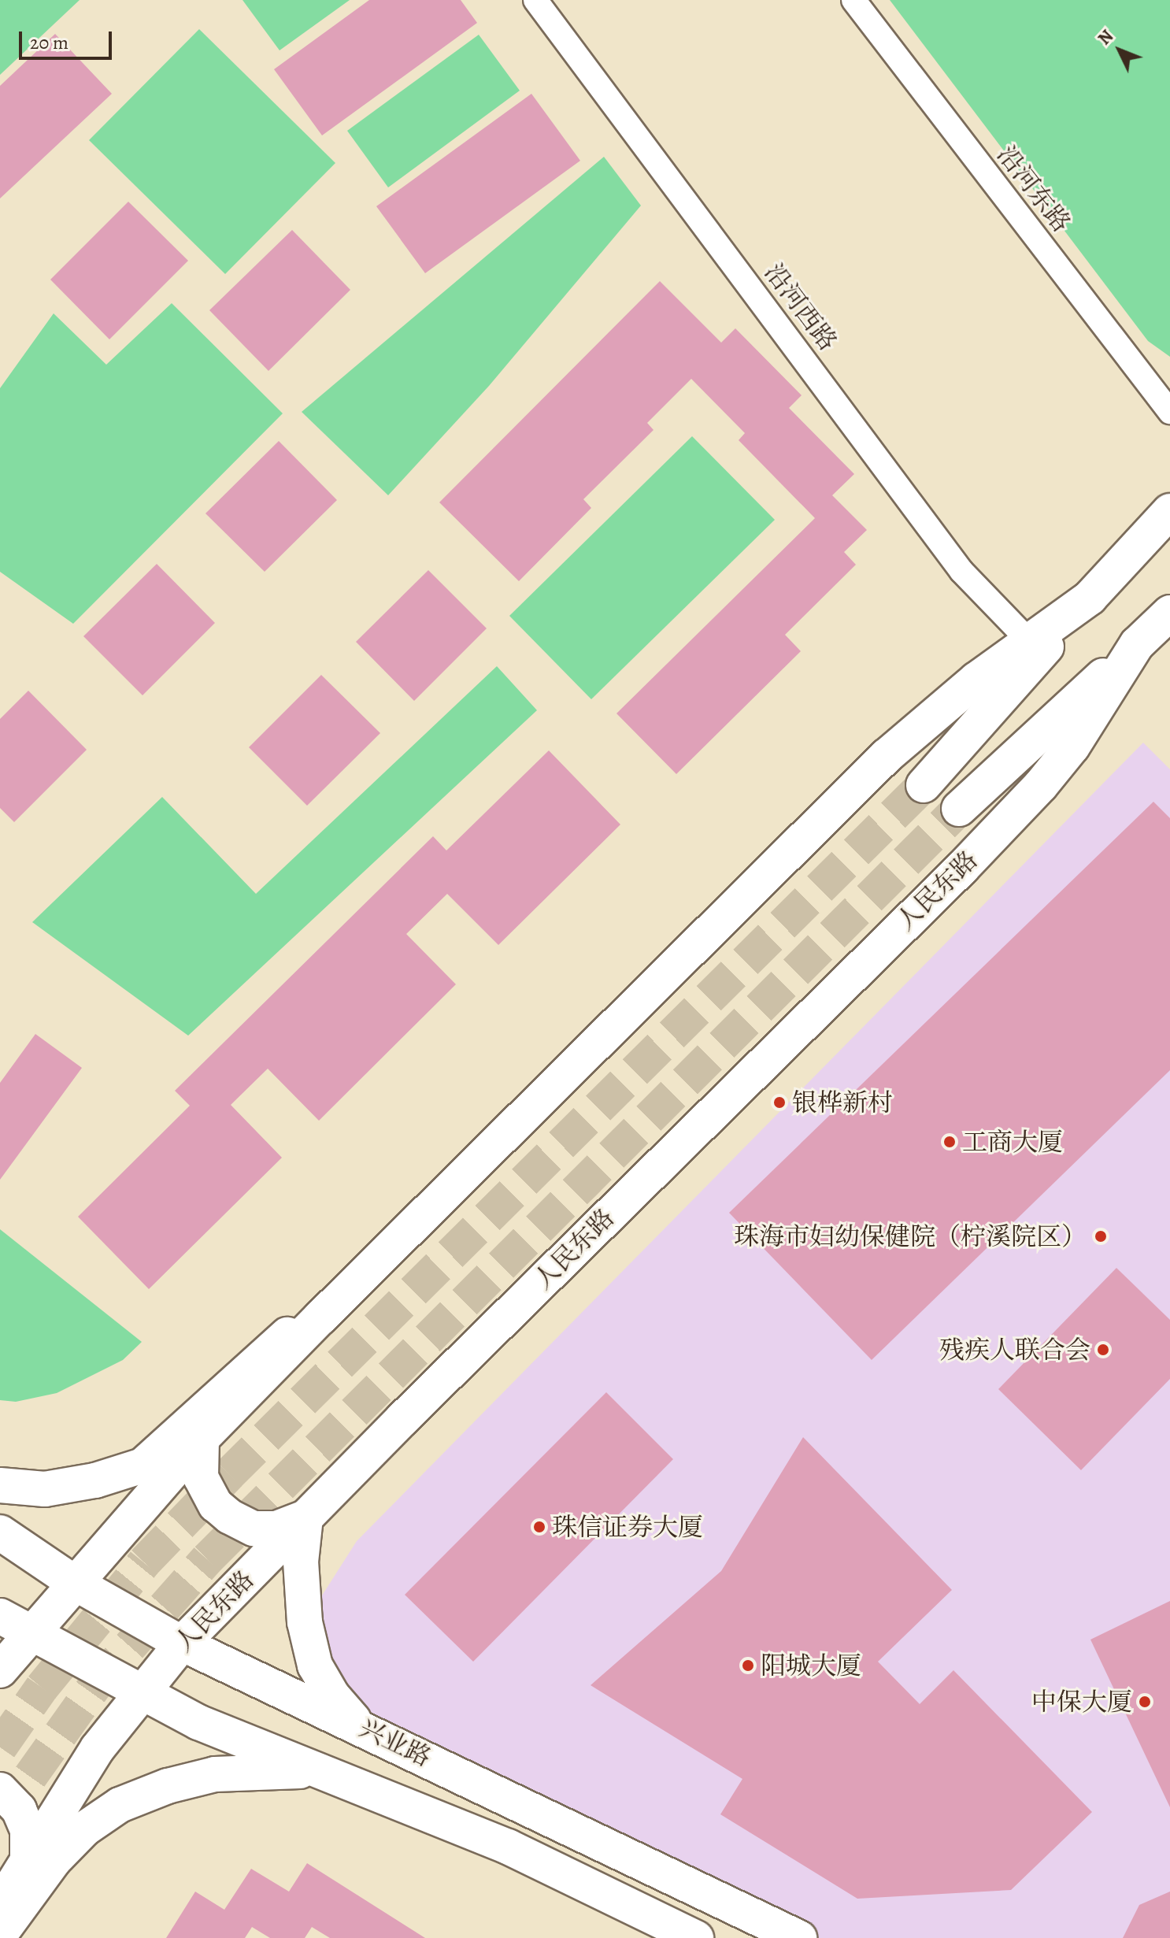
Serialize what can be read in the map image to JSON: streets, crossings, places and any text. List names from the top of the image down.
{
  "streets": {
    "main road": ["人民东路", "兴业路"],
    "street": ["沿河东路", "沿河西路"]
  },
  "crossings": [
    ["人民东路", "兴业路"]
  ],
  "places": [
    "银桦新村",
    "工商大厦",
    "珠海市妇幼保健院（柠溪院区）",
    "残疾人联合会",
    "珠信证券大厦",
    "阳城大厦",
    "中保大厦"
  ],
  "scale_bar": "20 m",
  "north": "top left"
}
